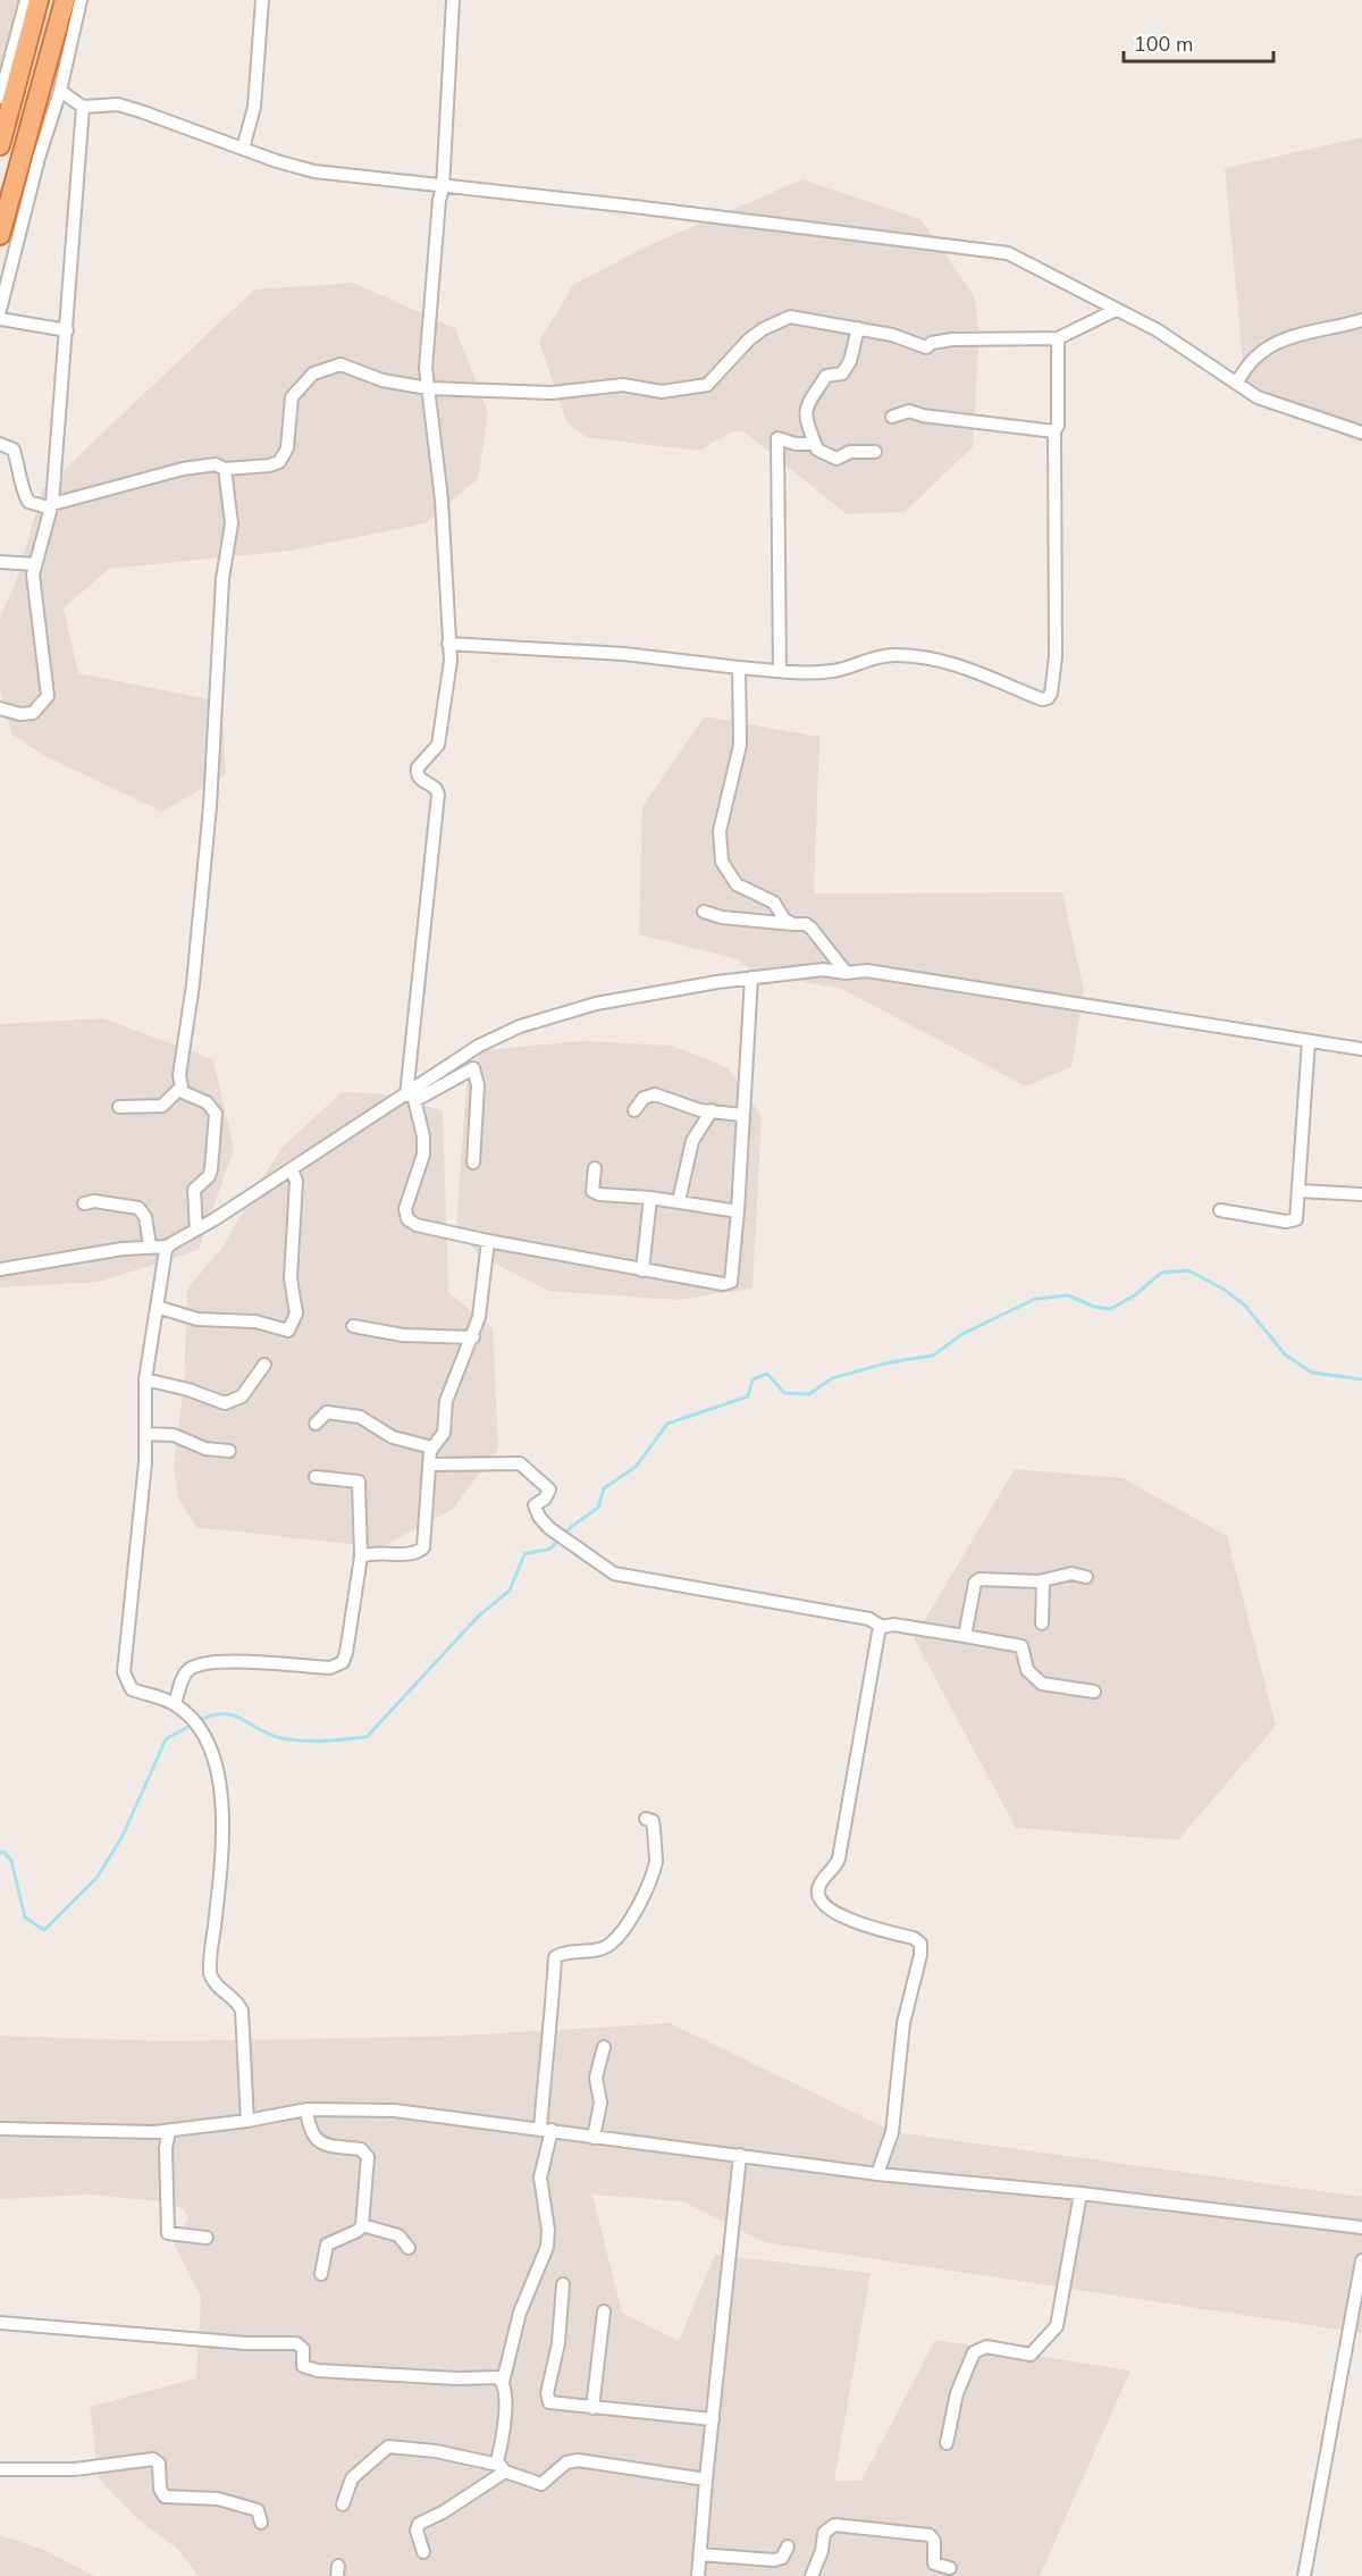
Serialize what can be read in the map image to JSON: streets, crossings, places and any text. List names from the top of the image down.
{
  "scale_bar": "100 m"
}
